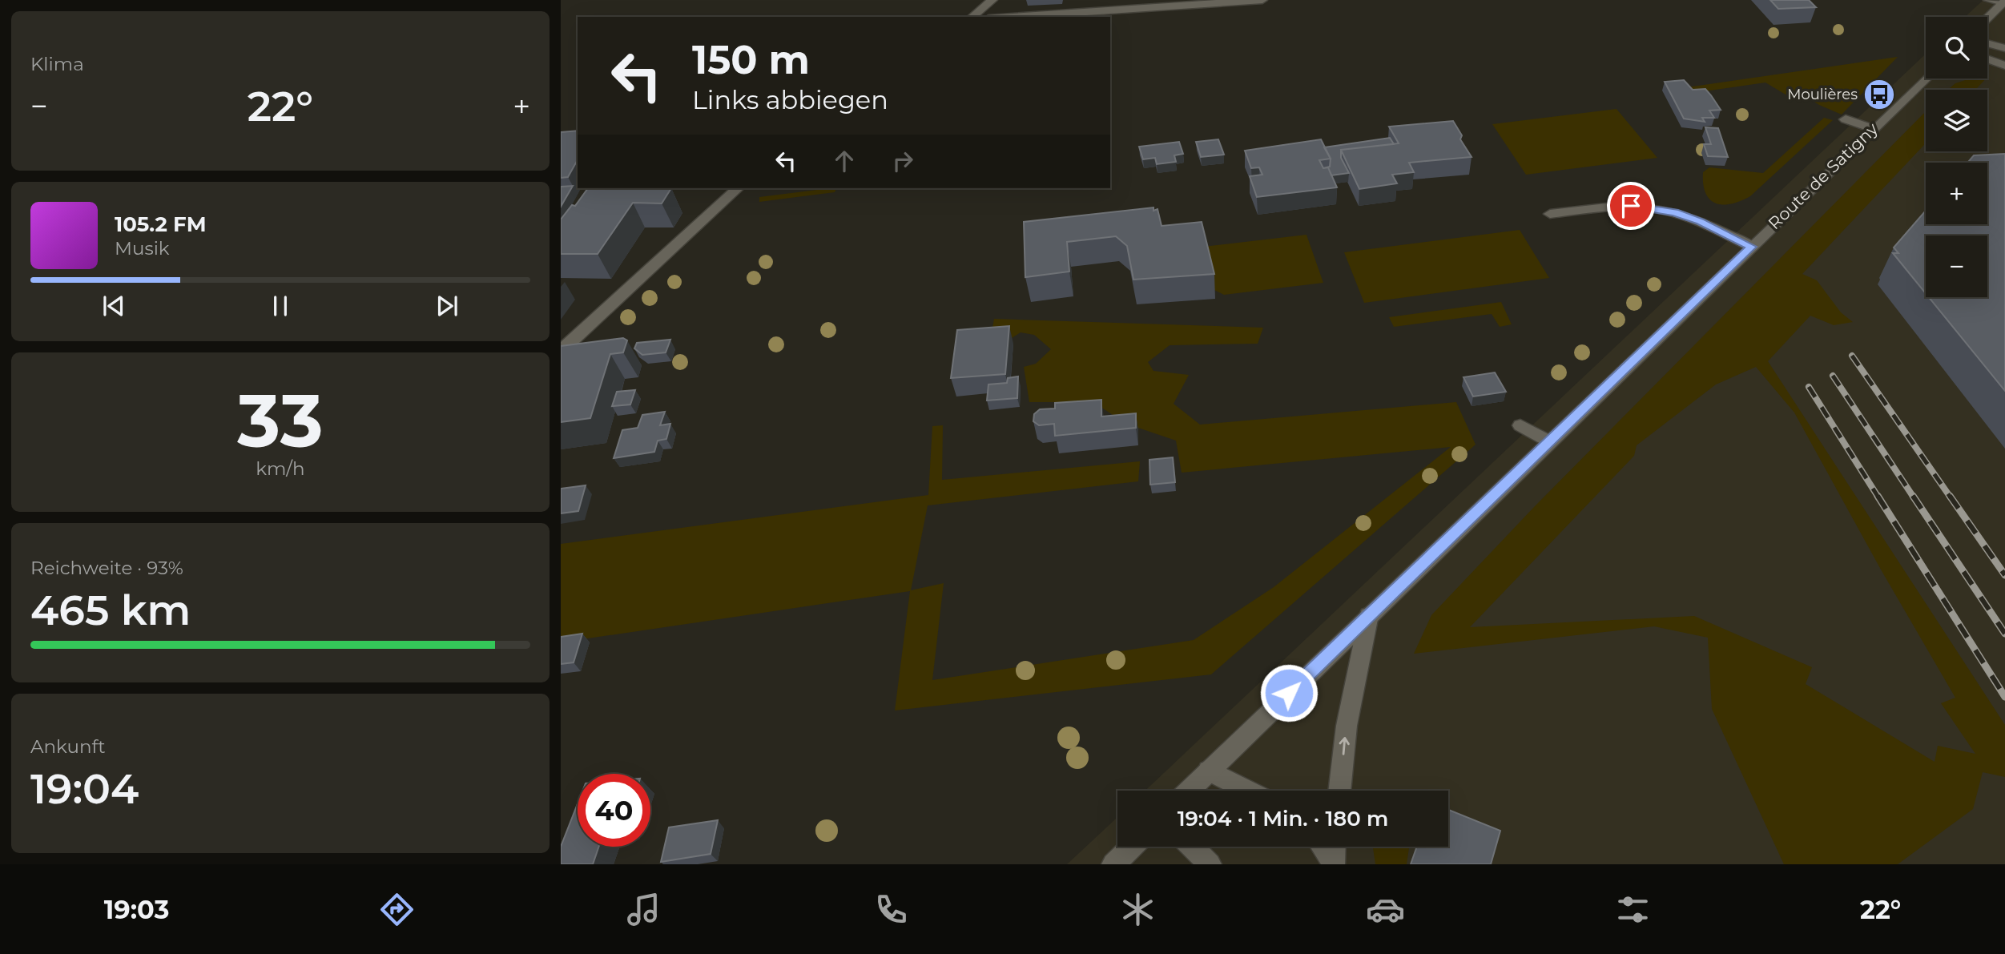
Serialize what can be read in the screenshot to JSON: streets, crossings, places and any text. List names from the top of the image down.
{
  "streets": {
    "street": ["Route de Satigny"]
  },
  "places": {
    "bus stop": ["Moulières"]
  },
  "page": {
    "tile": [
      "Klima",
      ["33", "km/h"],
      ["Reichweite · 93%", "465 km"],
      ["Ankunft", "19:04"]
    ],
    "map_buttons": ["+", "−"],
    "turn": ["150 m", "Links abbiegen"],
    "heat": ["−", "22°", "+"],
    "song": ["105.2 FM", "Musik"],
    "limit": "40",
    "trip": "19:04 · 1 Min. · 180 m",
    "tabs": ["19:03", "22°"]
  }
}
